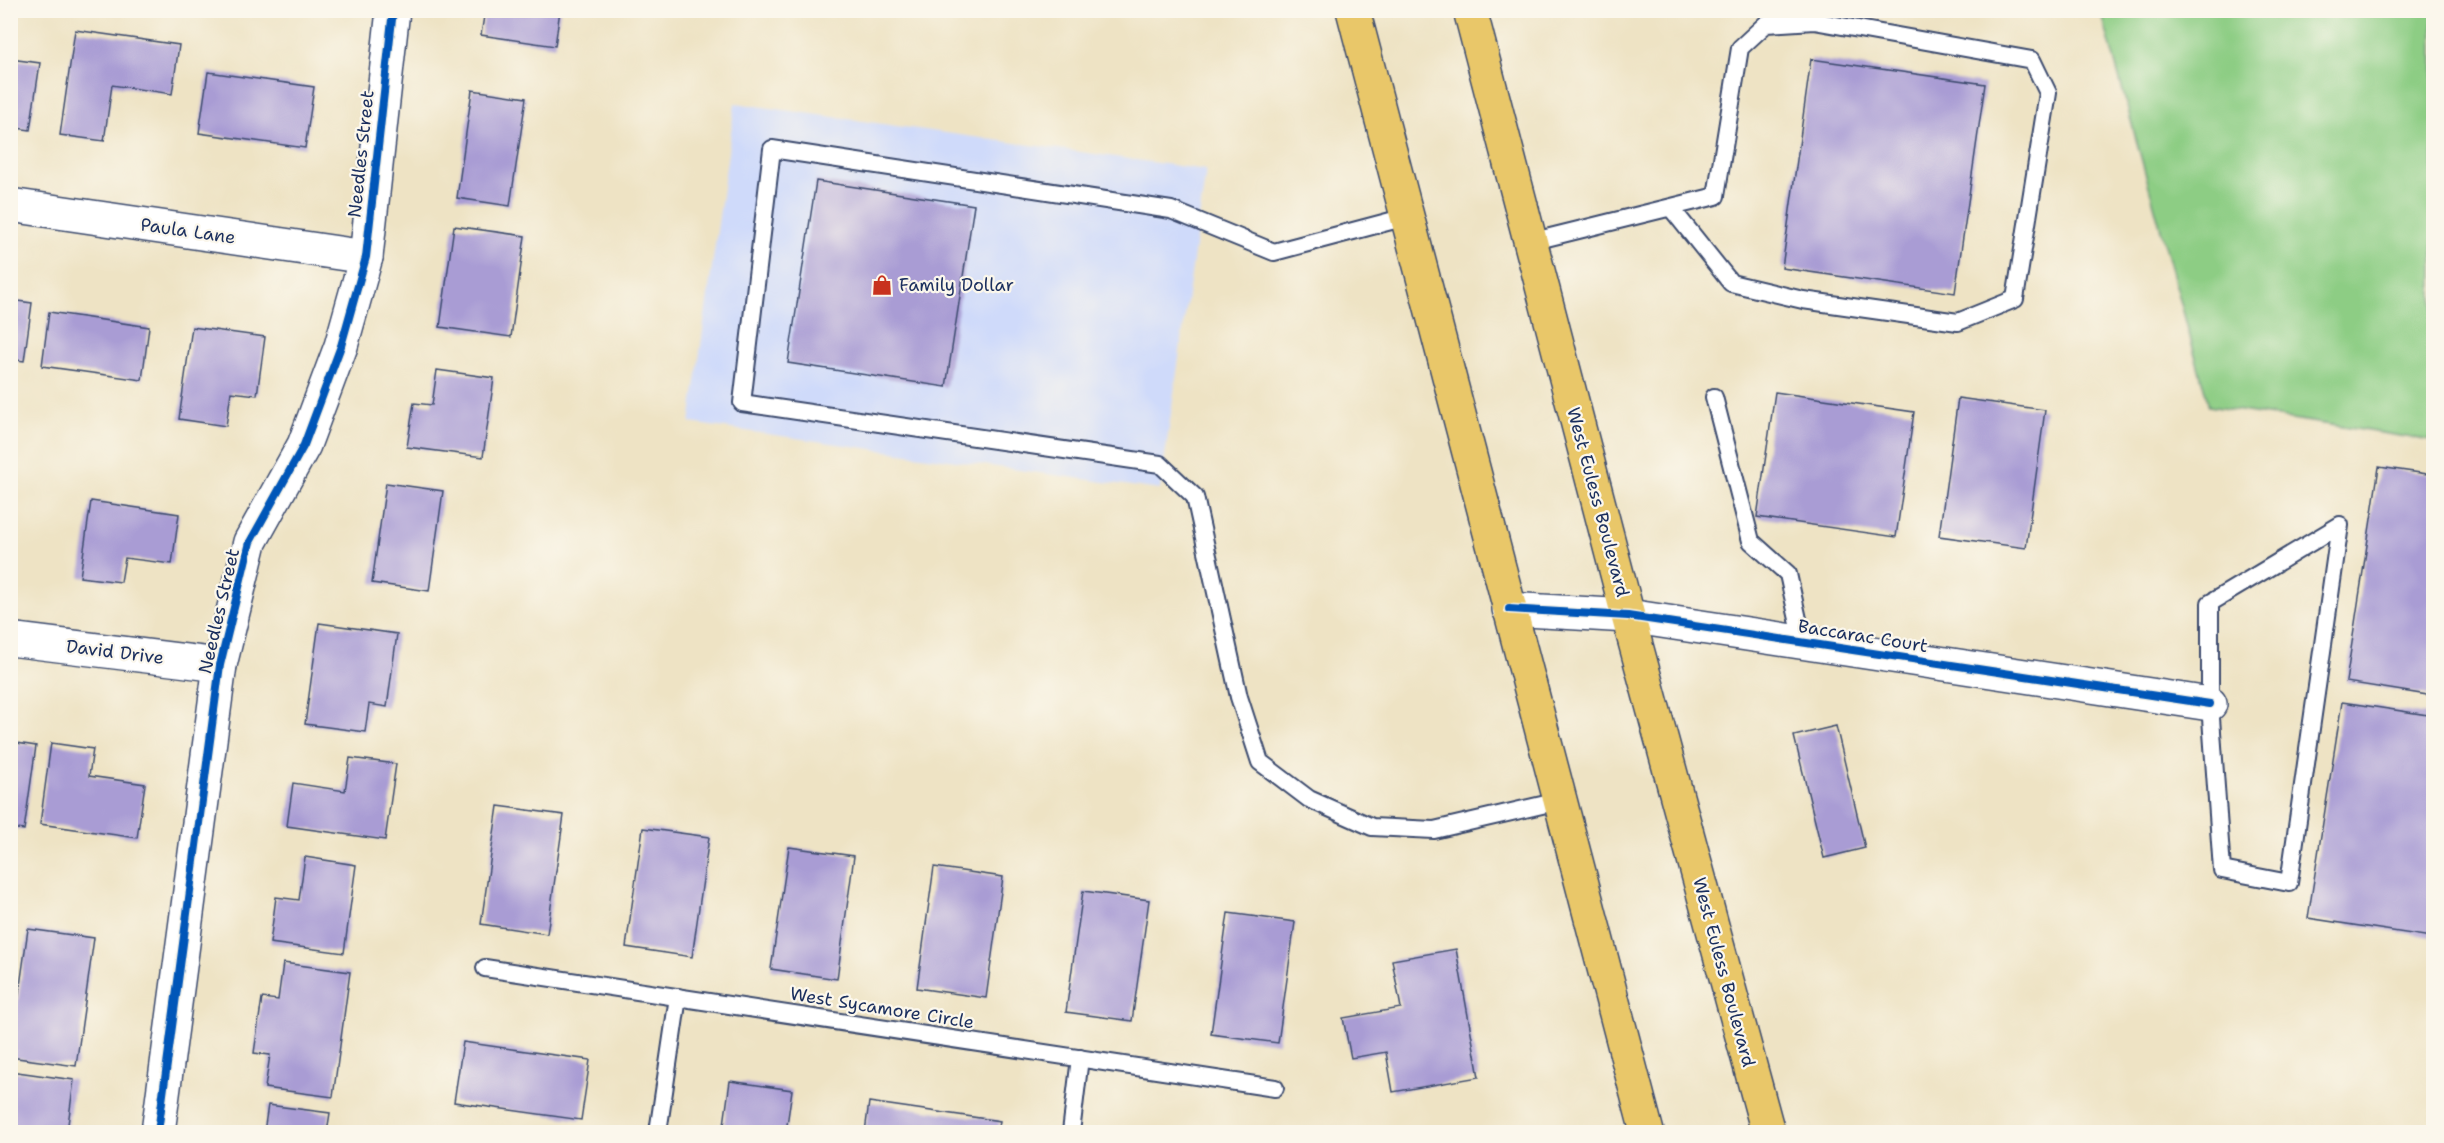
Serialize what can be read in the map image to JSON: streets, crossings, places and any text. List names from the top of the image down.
{
  "streets": {
    "main road": ["West Euless Boulevard"],
    "street": [
      "Needles Street",
      "Paula Lane",
      "Baccarac Court",
      "David Drive"
    ],
    "lane": ["West Sycamore Circle"]
  },
  "crossings": [
    ["Needles Street", "Paula Lane"],
    ["Needles Street", "David Drive"],
    ["West Euless Boulevard", "Baccarac Court"]
  ],
  "places": {
    "shop": ["Family Dollar"]
  }
}
